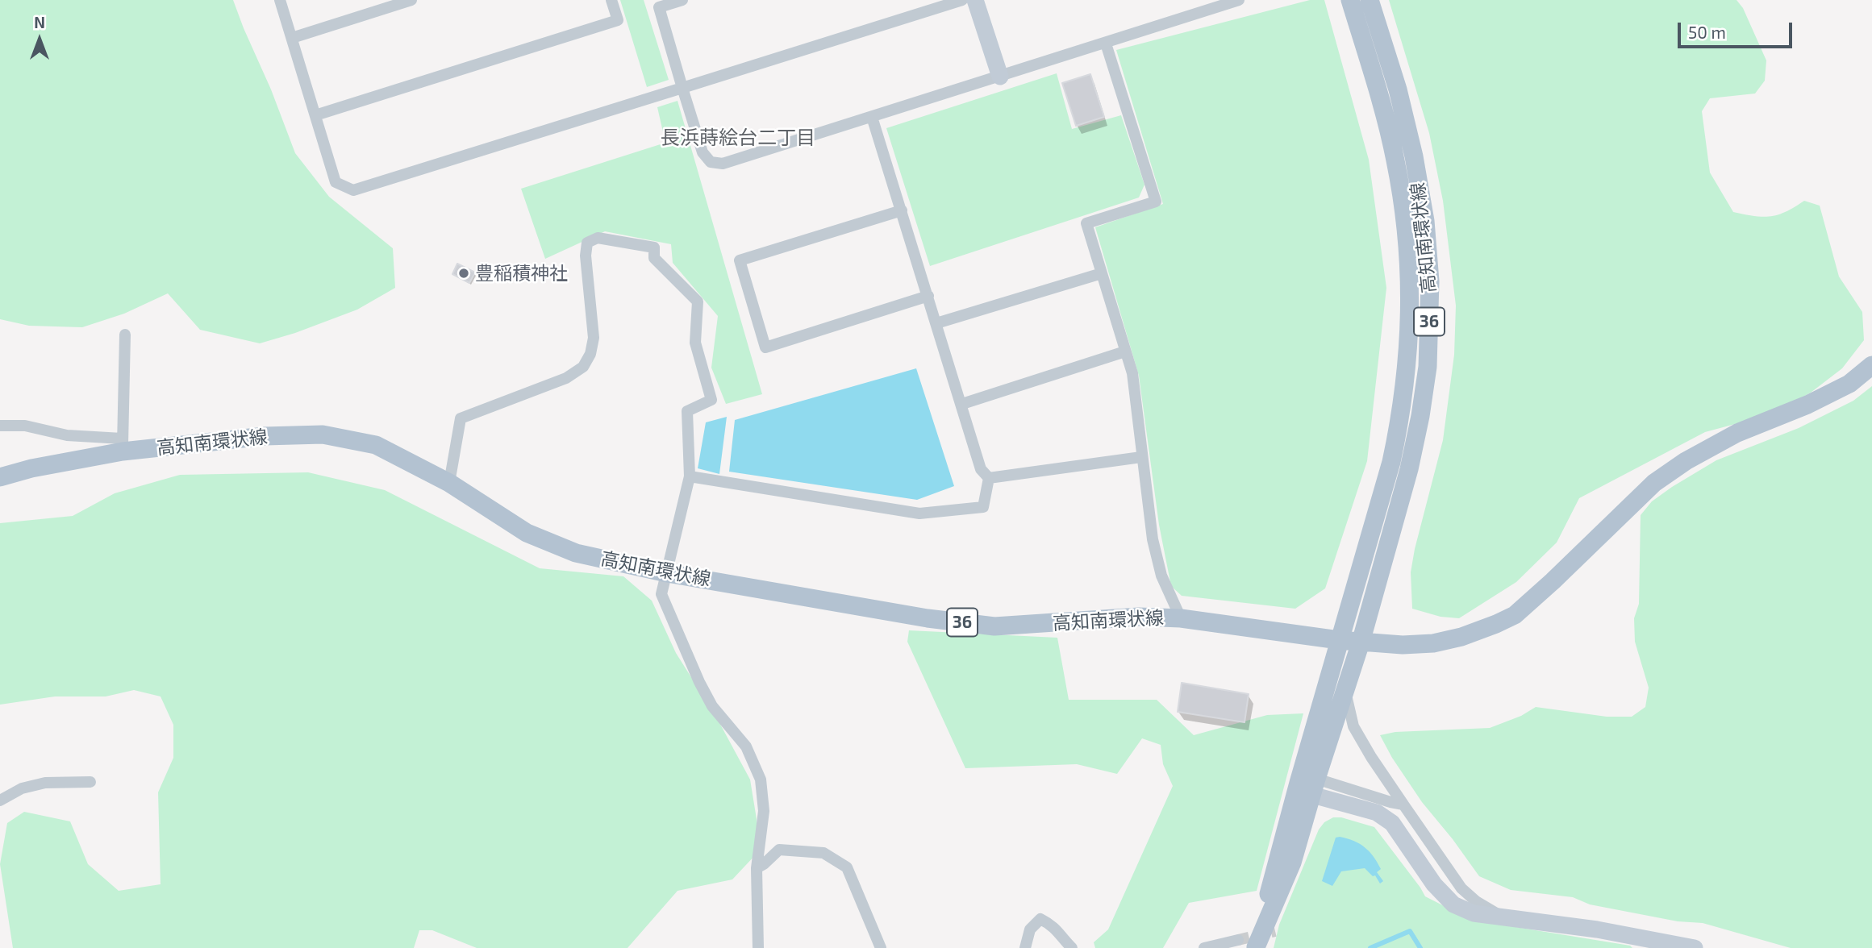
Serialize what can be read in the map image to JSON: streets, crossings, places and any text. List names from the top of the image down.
{
  "streets": {
    "main road": ["高知南環状線", "36"]
  },
  "districts": ["長浜蒔絵台二丁目"],
  "places": ["豊稲積神社"],
  "scale_bar": "50 m",
  "north": "top"
}
